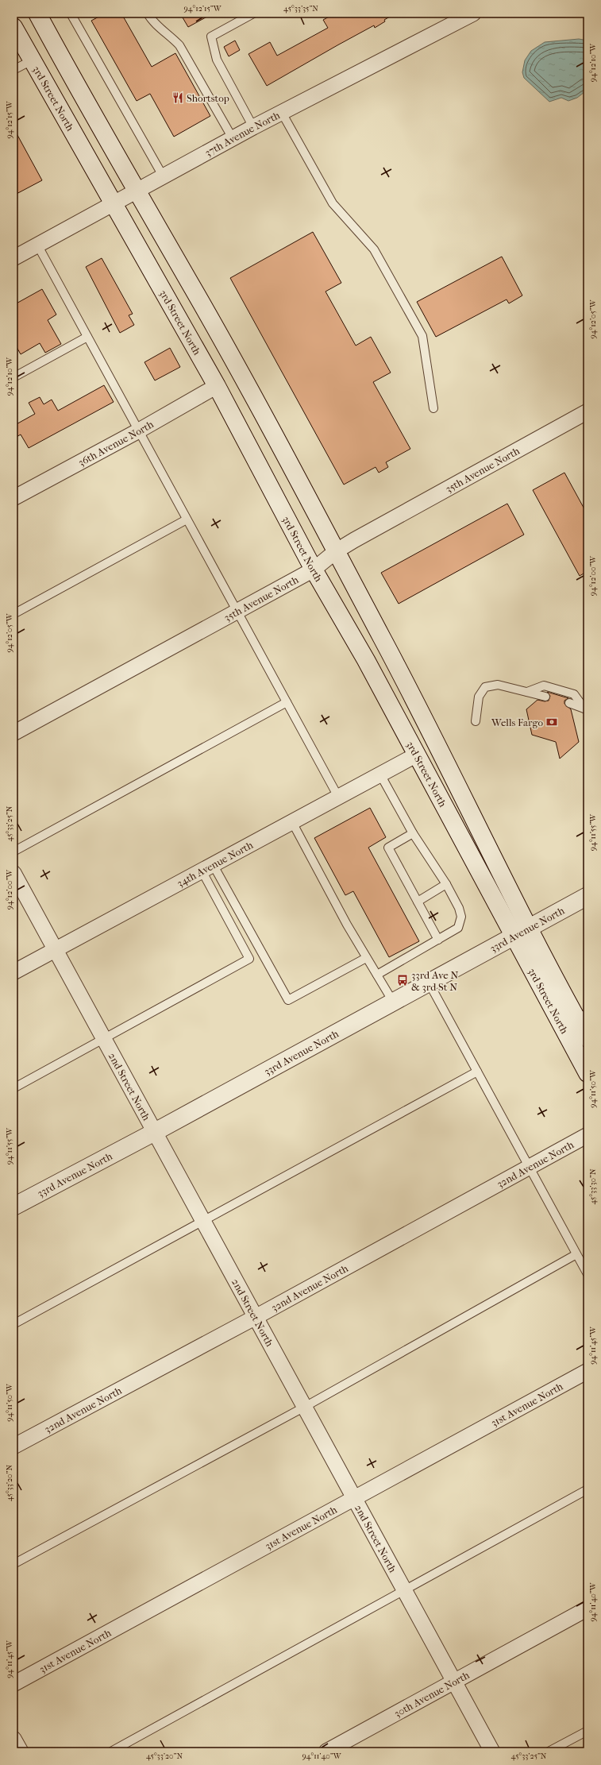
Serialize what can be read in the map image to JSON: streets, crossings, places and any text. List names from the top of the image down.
{
  "streets": {
    "main road": ["3rd Street North", "33rd Avenue North"],
    "street": [
      "37th Avenue North",
      "36th Avenue North",
      "35th Avenue North",
      "34th Avenue North",
      "2nd Street North",
      "32nd Avenue North",
      "31st Avenue North",
      "30th Avenue North"
    ]
  },
  "crossings": [
    ["3rd Street North", "37th Avenue North"],
    ["3rd Street North", "36th Avenue North"],
    ["3rd Street North", "35th Avenue North"],
    ["3rd Street North", "34th Avenue North"],
    ["3rd Street North", "33rd Avenue North"],
    ["34th Avenue North", "2nd Street North"],
    ["33rd Avenue North", "2nd Street North"],
    ["2nd Street North", "32nd Avenue North"],
    ["2nd Street North", "31st Avenue North"],
    ["2nd Street North", "30th Avenue North"]
  ],
  "places": {
    "restaurant": ["Shortstop"],
    "bank": ["Wells Fargo"],
    "bus stop": ["33rd Ave N & 3rd St N"]
  },
  "coordinates": [
    "94°12'15\"W",
    "45°33'35\"N",
    "94°12'10\"W",
    "94°12'05\"W",
    "94°12'00\"W",
    "45°33'25\"N",
    "94°11'55\"W",
    "94°11'50\"W",
    "45°33'30\"N",
    "94°11'45\"W",
    "45°33'20\"N",
    "94°11'40\"W"
  ]
}
